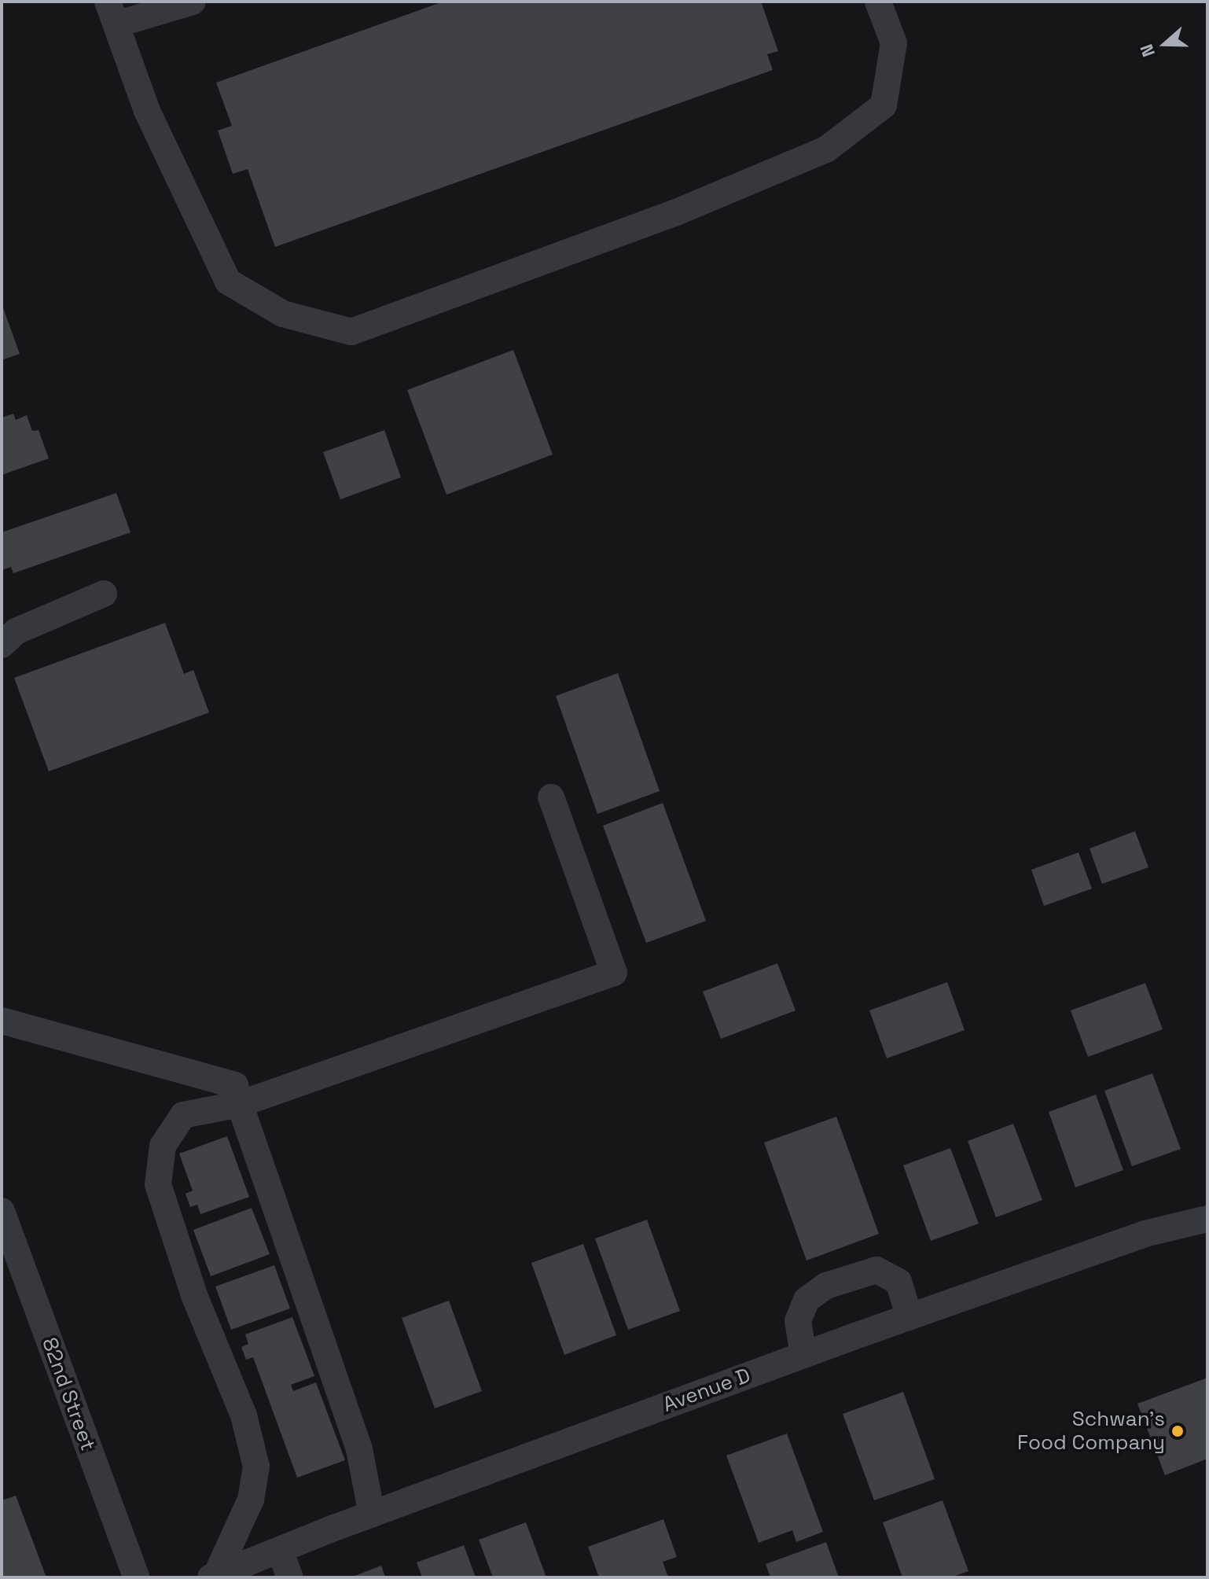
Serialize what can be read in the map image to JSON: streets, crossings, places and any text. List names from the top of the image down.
{
  "streets": {
    "street": ["Avenue D", "82nd Street"]
  },
  "places": ["Schwan's Food Company"],
  "north": "left"
}
